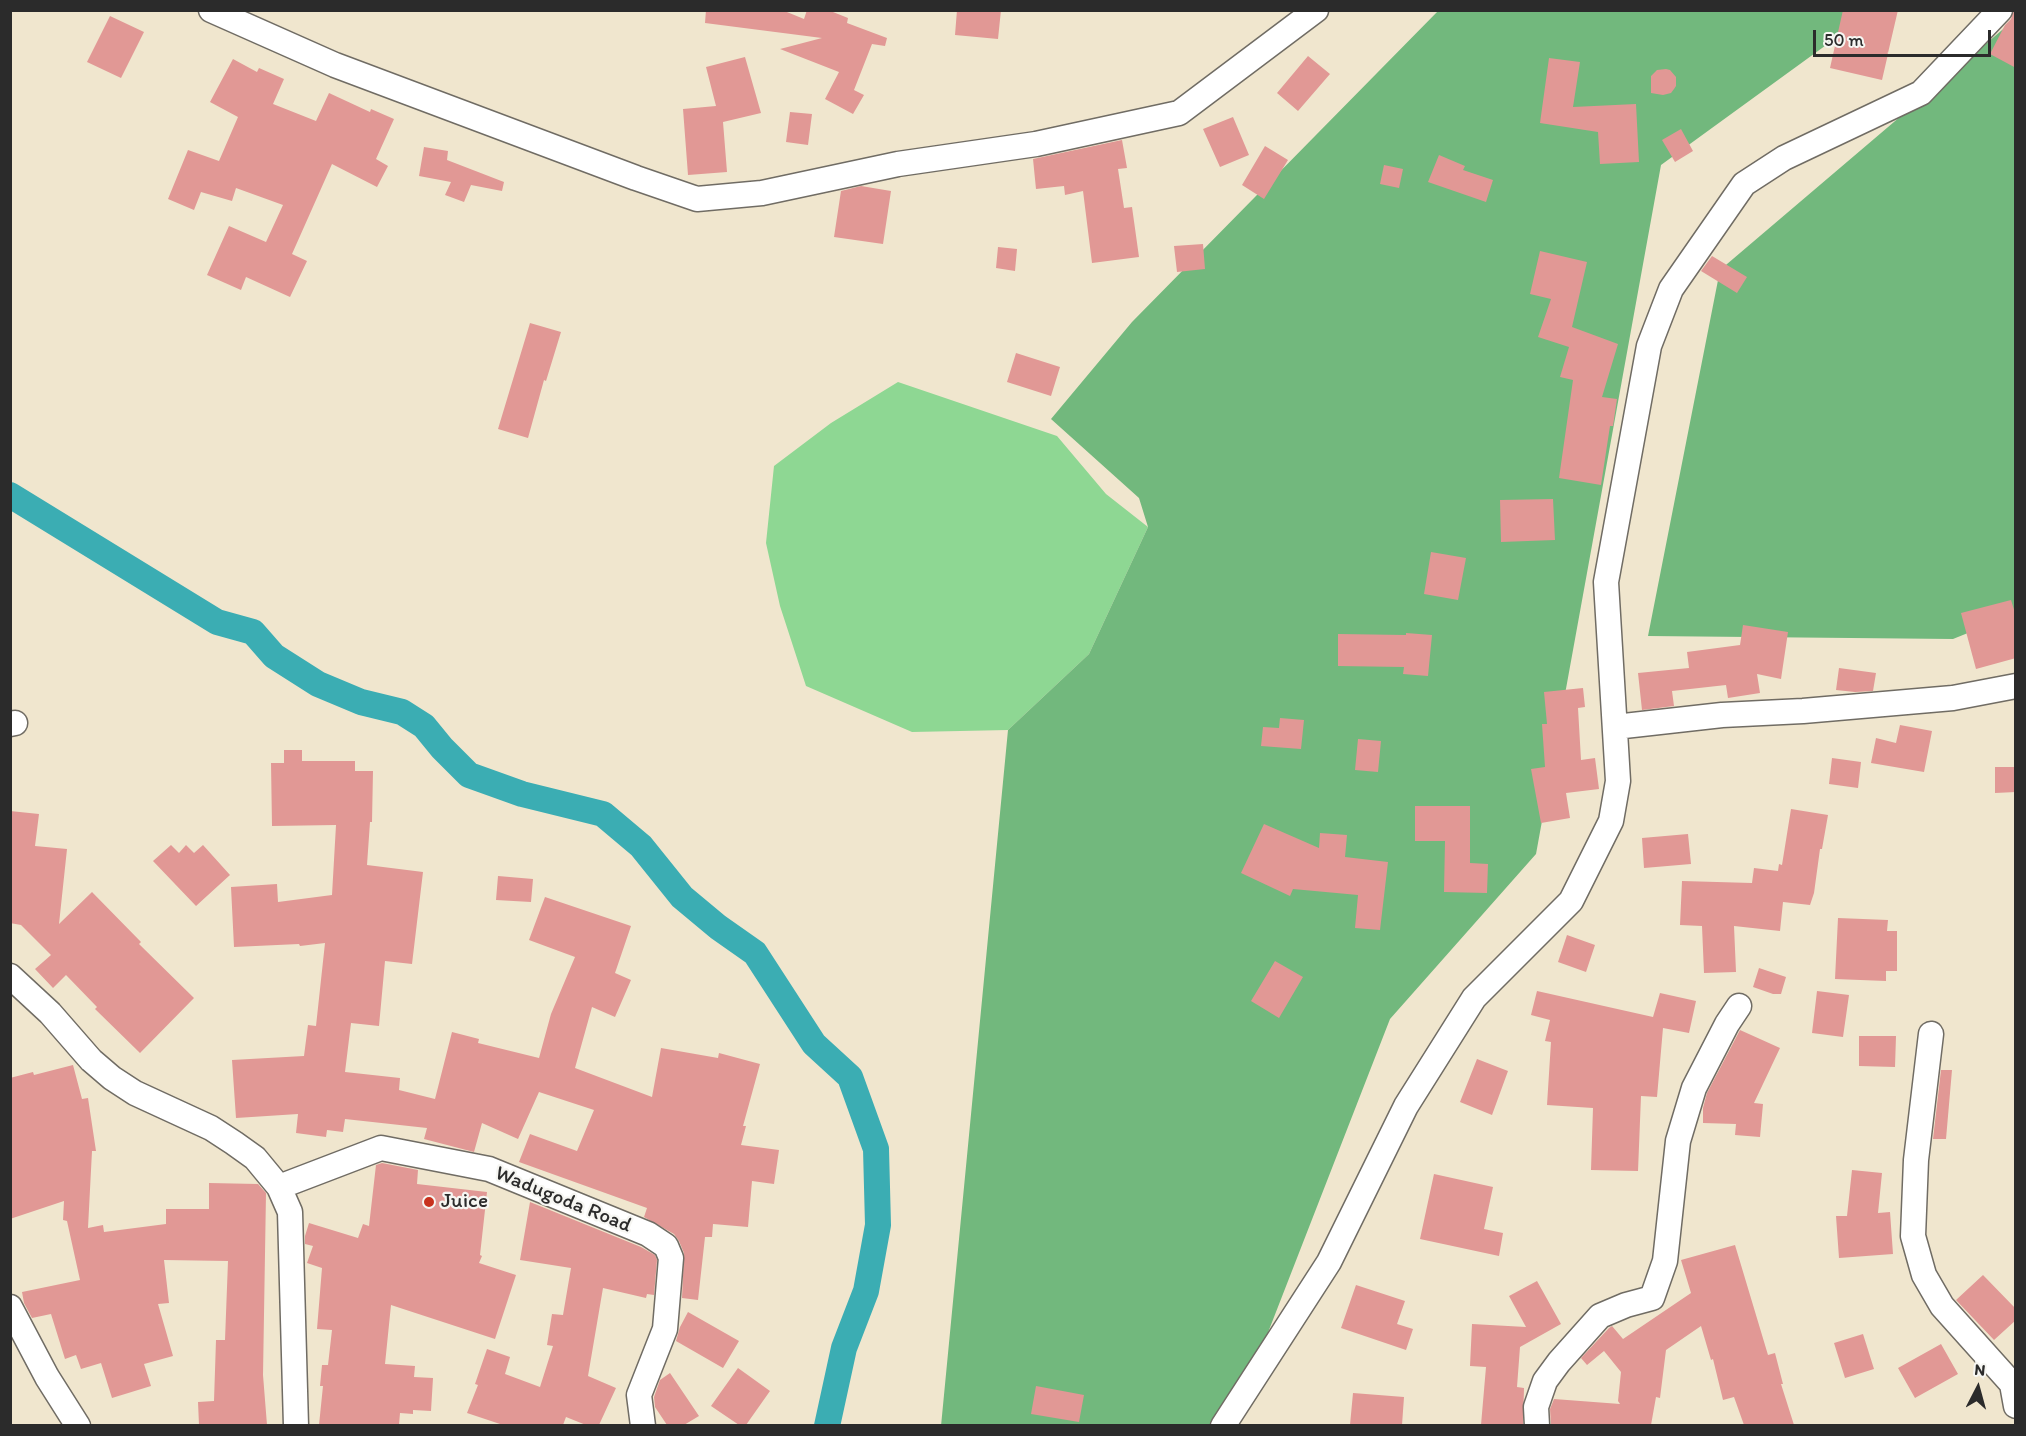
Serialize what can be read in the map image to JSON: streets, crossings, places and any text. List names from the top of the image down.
{
  "streets": {
    "street": ["Wadugoda Road"]
  },
  "places": ["Juice"],
  "scale_bar": "50 m",
  "north": "top"
}
